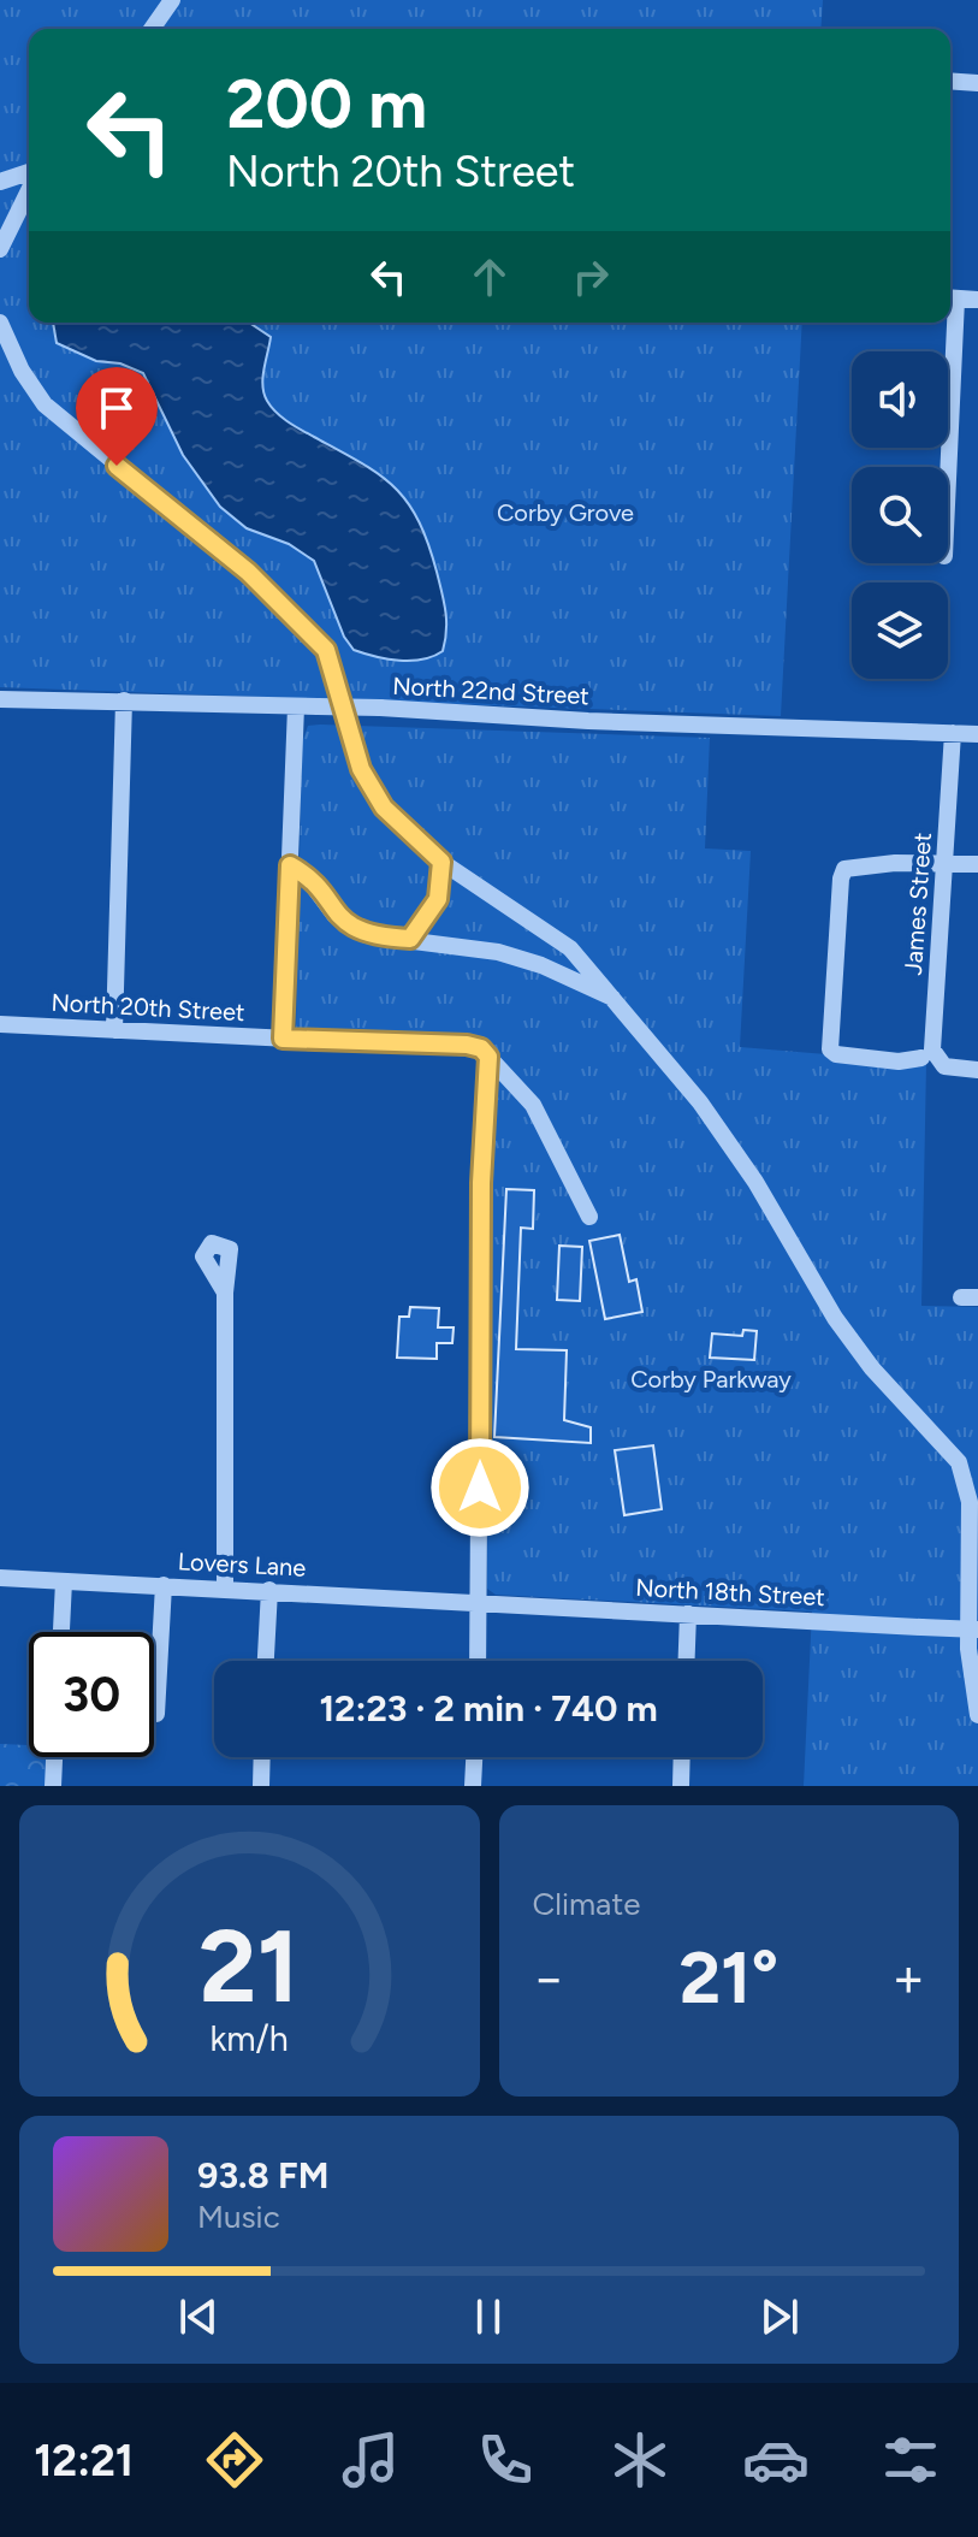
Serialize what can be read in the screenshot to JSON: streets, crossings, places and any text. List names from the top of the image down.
{
  "streets": {
    "street": [
      "North 22nd Street",
      "James Street",
      "North 20th Street",
      "Lovers Lane",
      "North 18th Street"
    ]
  },
  "crossings": [
    ["North 22nd Street", "James Street"],
    ["Lovers Lane", "North 18th Street"]
  ],
  "parks": ["Corby Grove", "Corby Parkway"],
  "page": {
    "turn": ["200 m", "North 20th Street"],
    "limit": "30",
    "trip": "12:23 · 2 min · 740 m",
    "tile": "Climate",
    "heat": ["−", "21°", "+"],
    "song": ["93.8 FM", "Music"],
    "tabs": "12:21",
    "gauge": ["21", "km/h"]
  }
}
